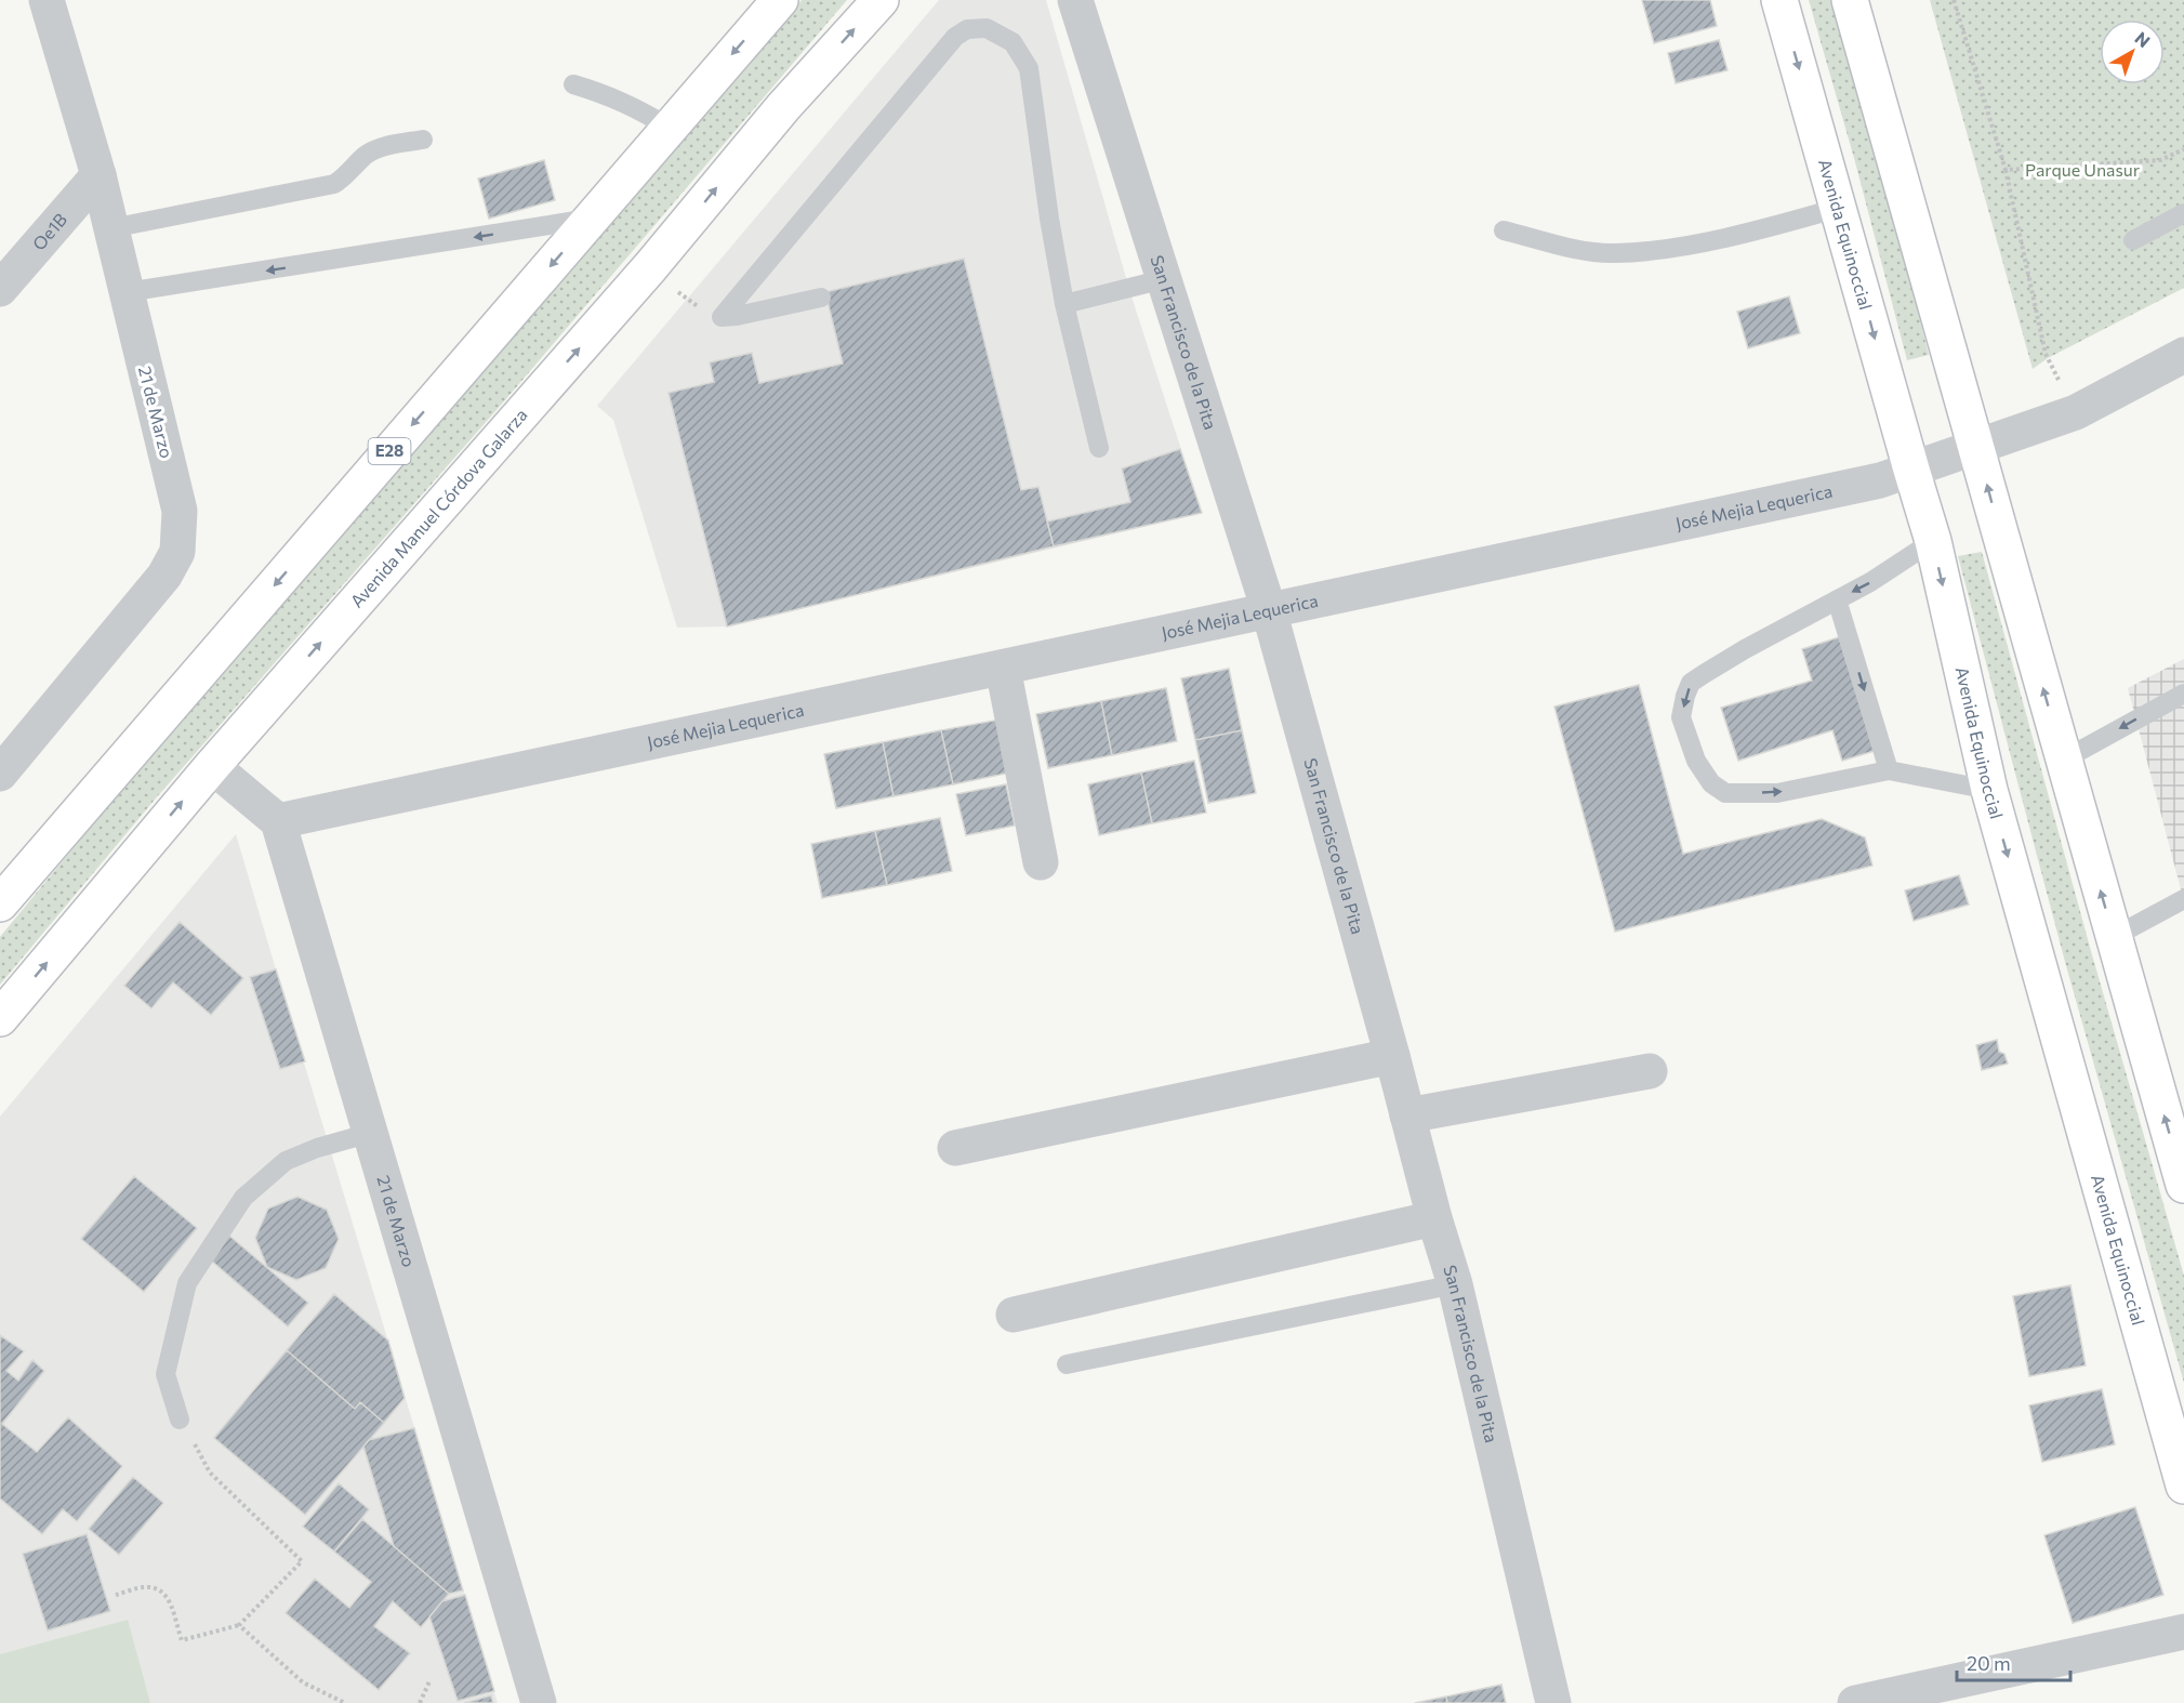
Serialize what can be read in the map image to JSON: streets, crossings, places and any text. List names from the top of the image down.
{
  "streets": {
    "main road": ["Avenida Equinoccial", "E28", "Avenida Manuel Córdova Galarza"],
    "street": [
      "Oe1B",
      "San Francisco de la Pita",
      "21 de Marzo",
      "José Mejia Lequerica"
    ]
  },
  "crossings": [
    ["Oe1B", "21 de Marzo"],
    ["Avenida Equinoccial", "José Mejia Lequerica"],
    ["San Francisco de la Pita", "José Mejia Lequerica"],
    ["21 de Marzo", "José Mejia Lequerica"]
  ],
  "parks": ["Parque Unasur"],
  "scale_bar": "20 m",
  "north": "top right"
}
